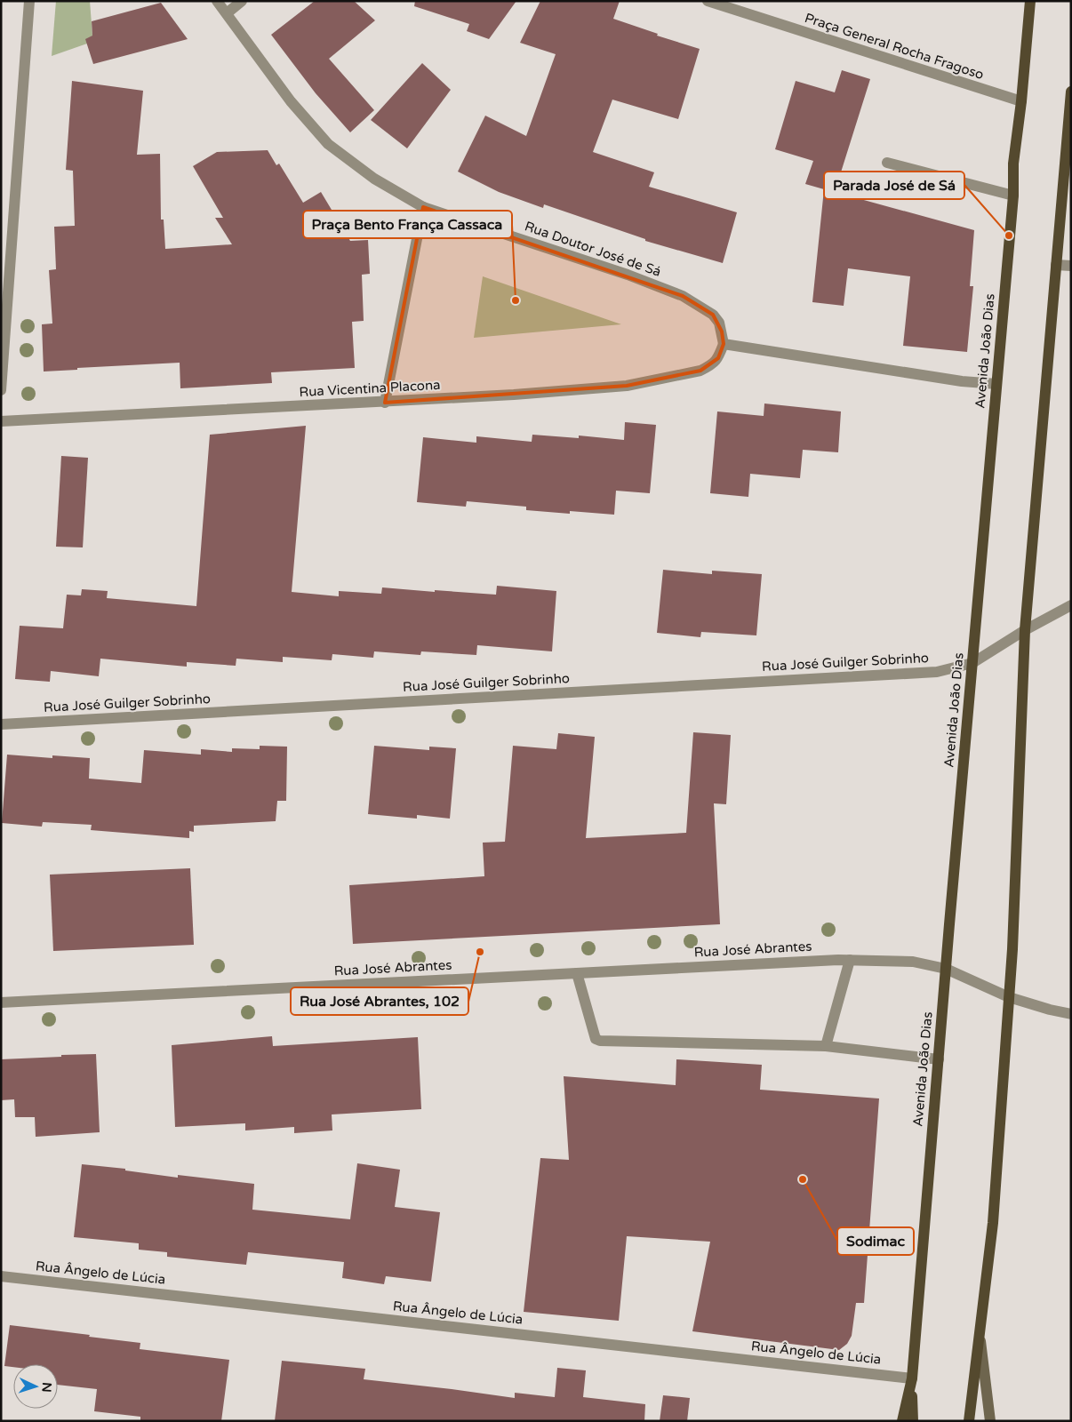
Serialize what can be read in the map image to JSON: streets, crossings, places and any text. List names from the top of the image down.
{
  "streets": {
    "main road": ["Avenida João Dias"],
    "street": [
      "Praça General Rocha Fragoso",
      "Rua Doutor José de Sá",
      "Rua Vicentina Placona",
      "Rua José Guilger Sobrinho",
      "Rua José Abrantes",
      "Rua Ângelo de Lúcia"
    ]
  },
  "crossings": [
    ["Praça General Rocha Fragoso", "Avenida João Dias"],
    ["Rua Doutor José de Sá", "Rua Vicentina Placona"],
    ["Avenida João Dias", "Rua José Guilger Sobrinho"],
    ["Avenida João Dias", "Rua José Abrantes"],
    ["Avenida João Dias", "Rua Ângelo de Lúcia"]
  ],
  "places": [
    "Parada José de Sá",
    "Praça Bento França Cassaca",
    "Rua José Abrantes, 102",
    "Sodimac"
  ],
  "north": "right"
}
